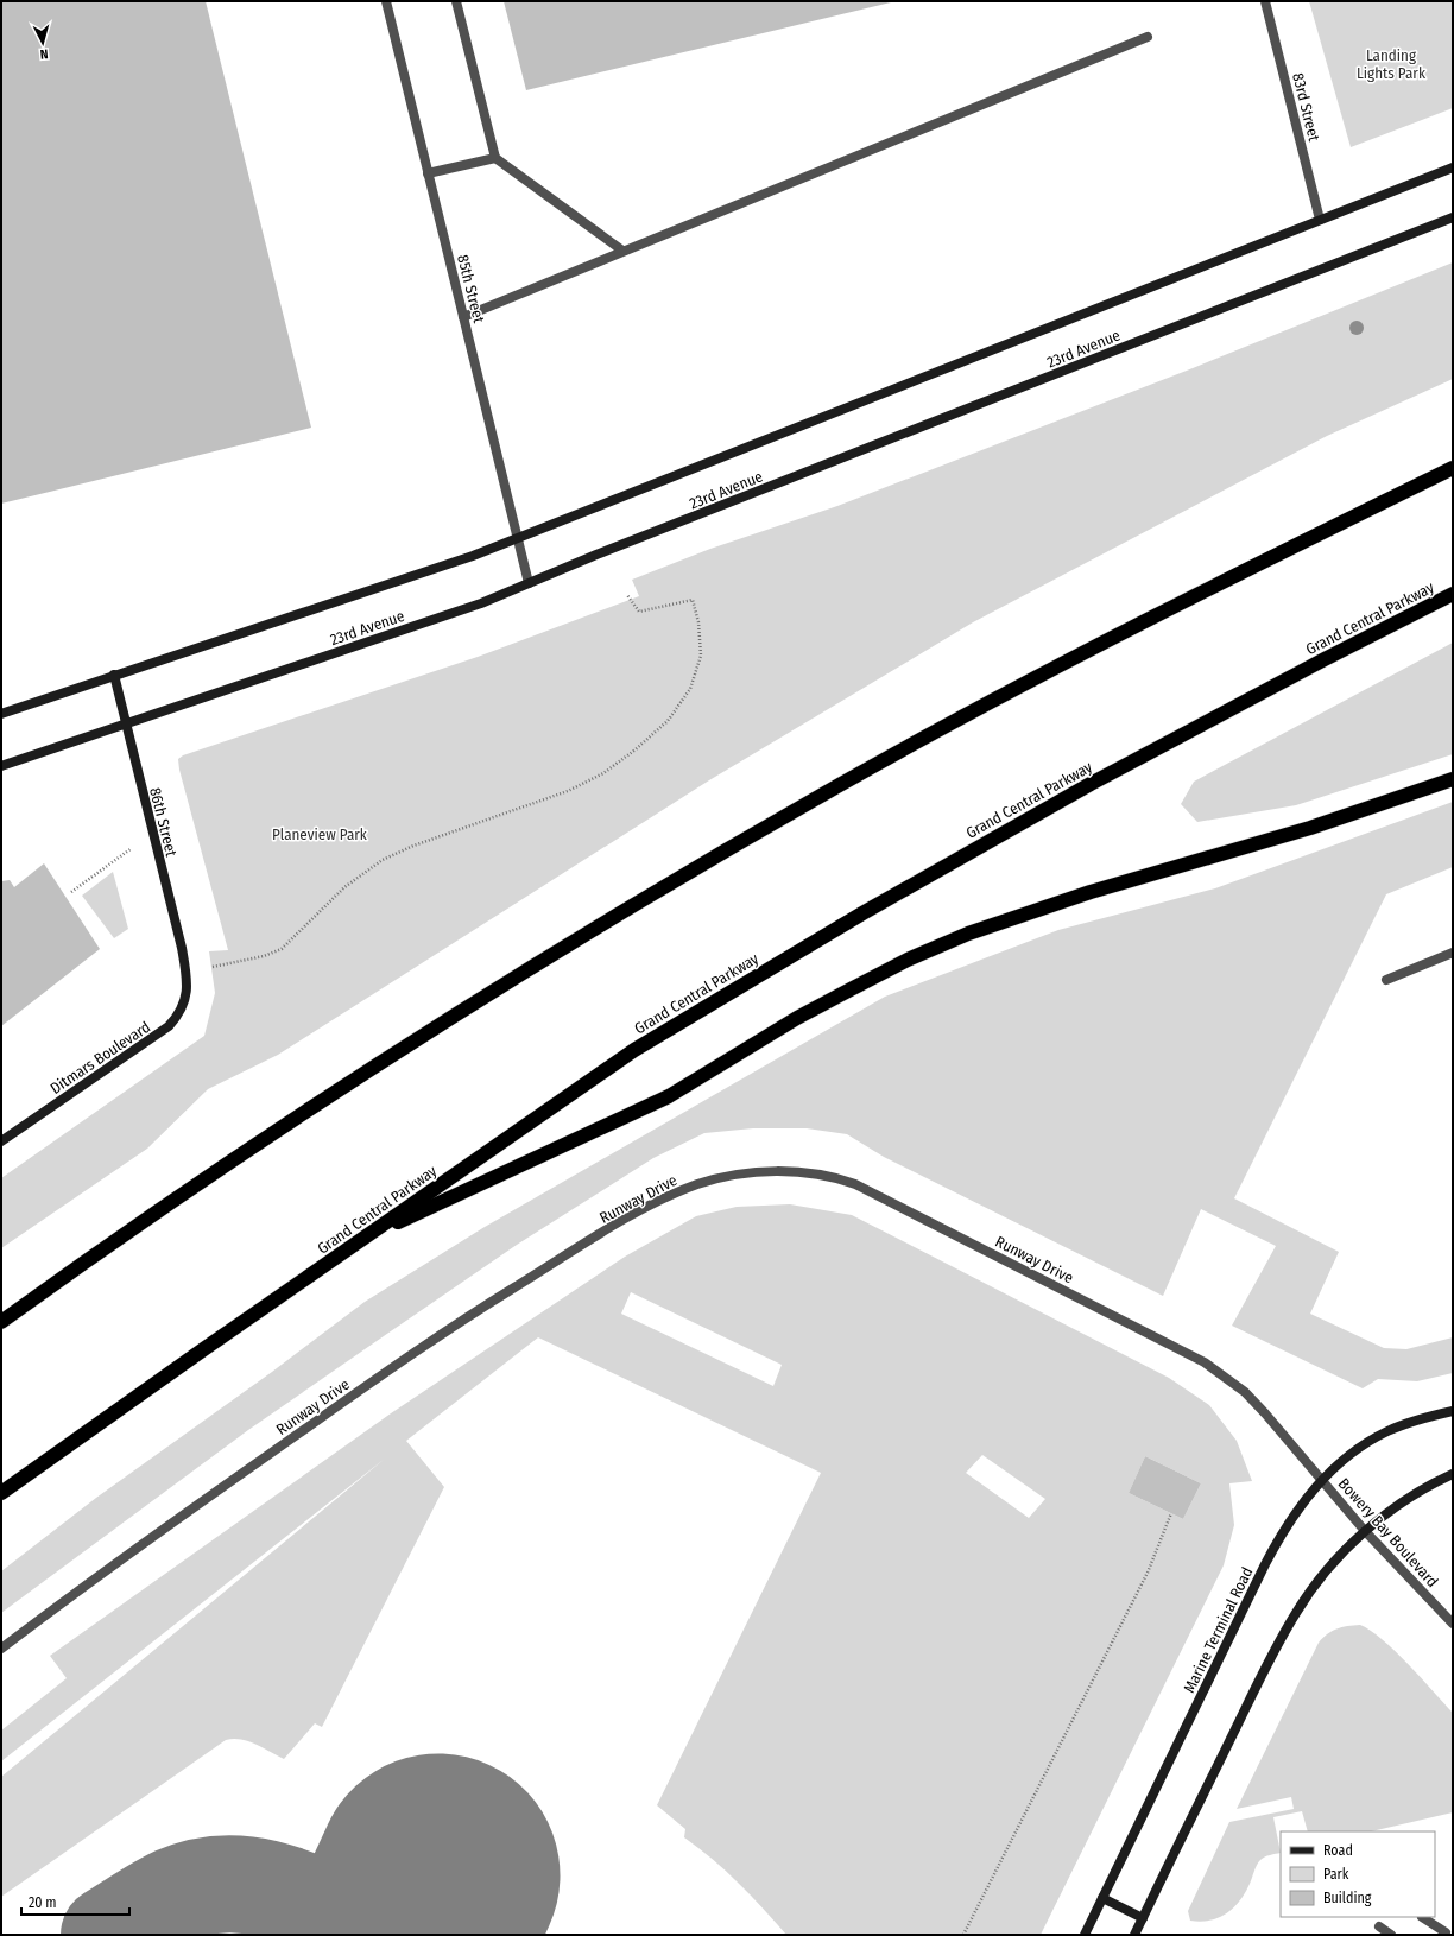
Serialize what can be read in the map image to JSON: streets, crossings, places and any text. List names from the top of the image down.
{
  "streets": {
    "highway": ["Grand Central Parkway"],
    "street": [
      "83rd Street",
      "85th Street",
      "23rd Avenue",
      "86th Street",
      "Ditmars Boulevard",
      "Runway Drive",
      "Bowery Bay Boulevard",
      "Marine Terminal Road"
    ]
  },
  "crossings": [
    ["85th Street", "23rd Avenue"],
    ["23rd Avenue", "86th Street"],
    ["86th Street", "Ditmars Boulevard"],
    ["Runway Drive", "Bowery Bay Boulevard"],
    ["Runway Drive", "Marine Terminal Road"],
    ["Bowery Bay Boulevard", "Marine Terminal Road"]
  ],
  "parks": ["Landing Lights Park", "Planeview Park"],
  "legend": ["Road", "Park", "Building"],
  "scale_bar": "20 m",
  "north": "bottom"
}
